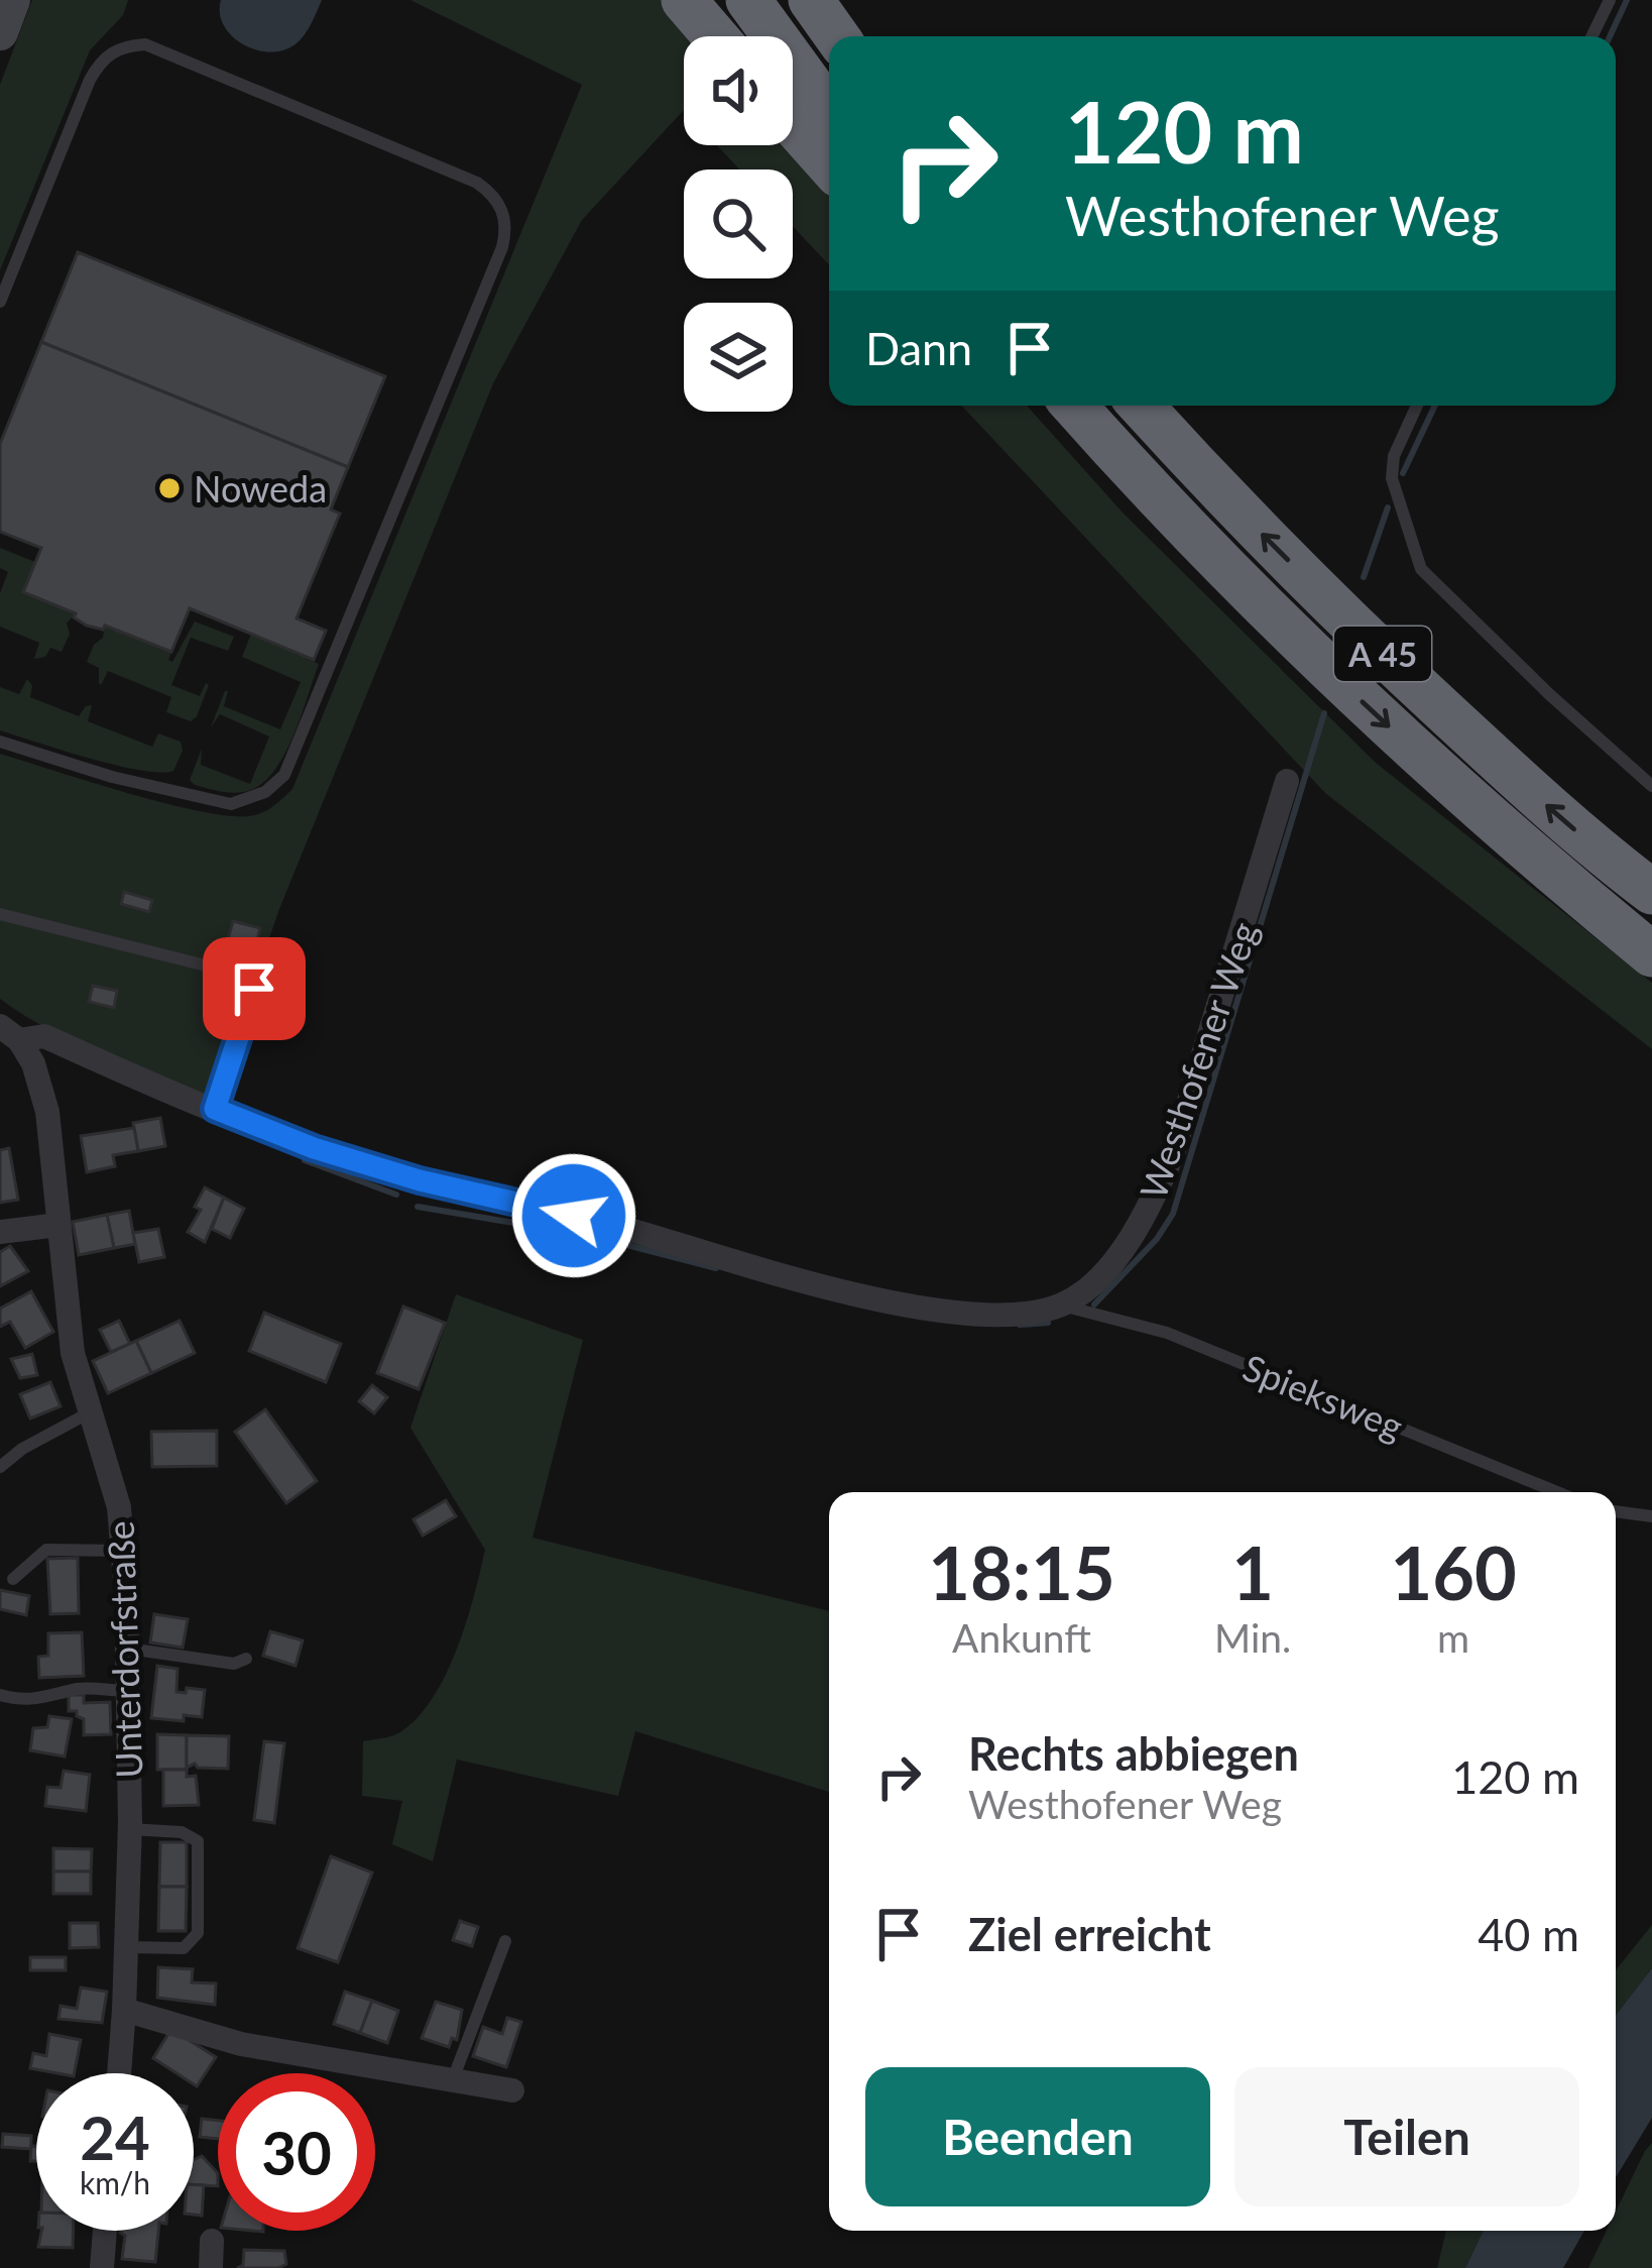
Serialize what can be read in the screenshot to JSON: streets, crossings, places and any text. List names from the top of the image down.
{
  "streets": {
    "highway": ["A 45"],
    "street": ["Westhofener Weg", "Unterdorfstraße"],
    "lane": ["Spieksweg"]
  },
  "crossings": [
    ["Westhofener Weg", "Spieksweg"]
  ],
  "places": ["Noweda"],
  "page": {
    "turn": ["120 m", "Westhofener Weg"],
    "then": "Dann",
    "eta": [
      "18:15",
      "Ankunft",
      "1",
      "Min.",
      "160",
      "m"
    ],
    "list": [
      {
        "name": "Rechts abbiegen",
        "note": "Westhofener Weg",
        "value": "120 m"
      },
      {
        "name": "Ziel erreicht",
        "value": "40 m"
      }
    ],
    "buttons": ["Beenden", "Teilen"],
    "speed": "24 km/h",
    "limit": "30"
  }
}
